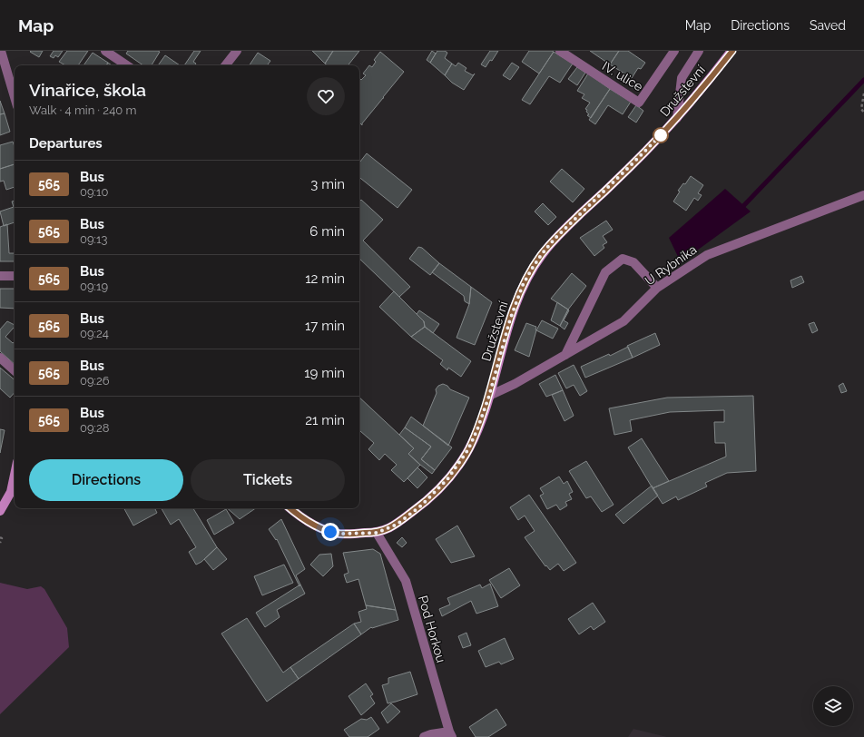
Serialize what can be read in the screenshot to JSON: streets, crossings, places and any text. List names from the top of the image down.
{
  "streets": {
    "main road": ["Družstevní"],
    "street": ["IV. ulice", "U Rybníka", "Pod Horkou"]
  },
  "crossings": [
    ["Družstevní", "U Rybníka"],
    ["Družstevní", "Pod Horkou"]
  ],
  "lines": ["bus line 565"],
  "page": {
    "header": "Map",
    "nav": ["Map", "Directions", "Saved"],
    "heading": [
      ["Vinařice, škola", "Walk · 4 min · 240 m"],
      "Departures"
    ],
    "list": [
      {
        "mark": "565",
        "name": "Bus",
        "note": "09:10",
        "value": "3 min"
      },
      {
        "mark": "565",
        "name": "Bus",
        "note": "09:13",
        "value": "6 min"
      },
      {
        "mark": "565",
        "name": "Bus",
        "note": "09:19",
        "value": "12 min"
      },
      {
        "mark": "565",
        "name": "Bus",
        "note": "09:24",
        "value": "17 min"
      },
      {
        "mark": "565",
        "name": "Bus",
        "note": "09:26",
        "value": "19 min"
      },
      {
        "mark": "565",
        "name": "Bus",
        "note": "09:28",
        "value": "21 min"
      }
    ],
    "buttons": ["Directions", "Tickets"]
  }
}
